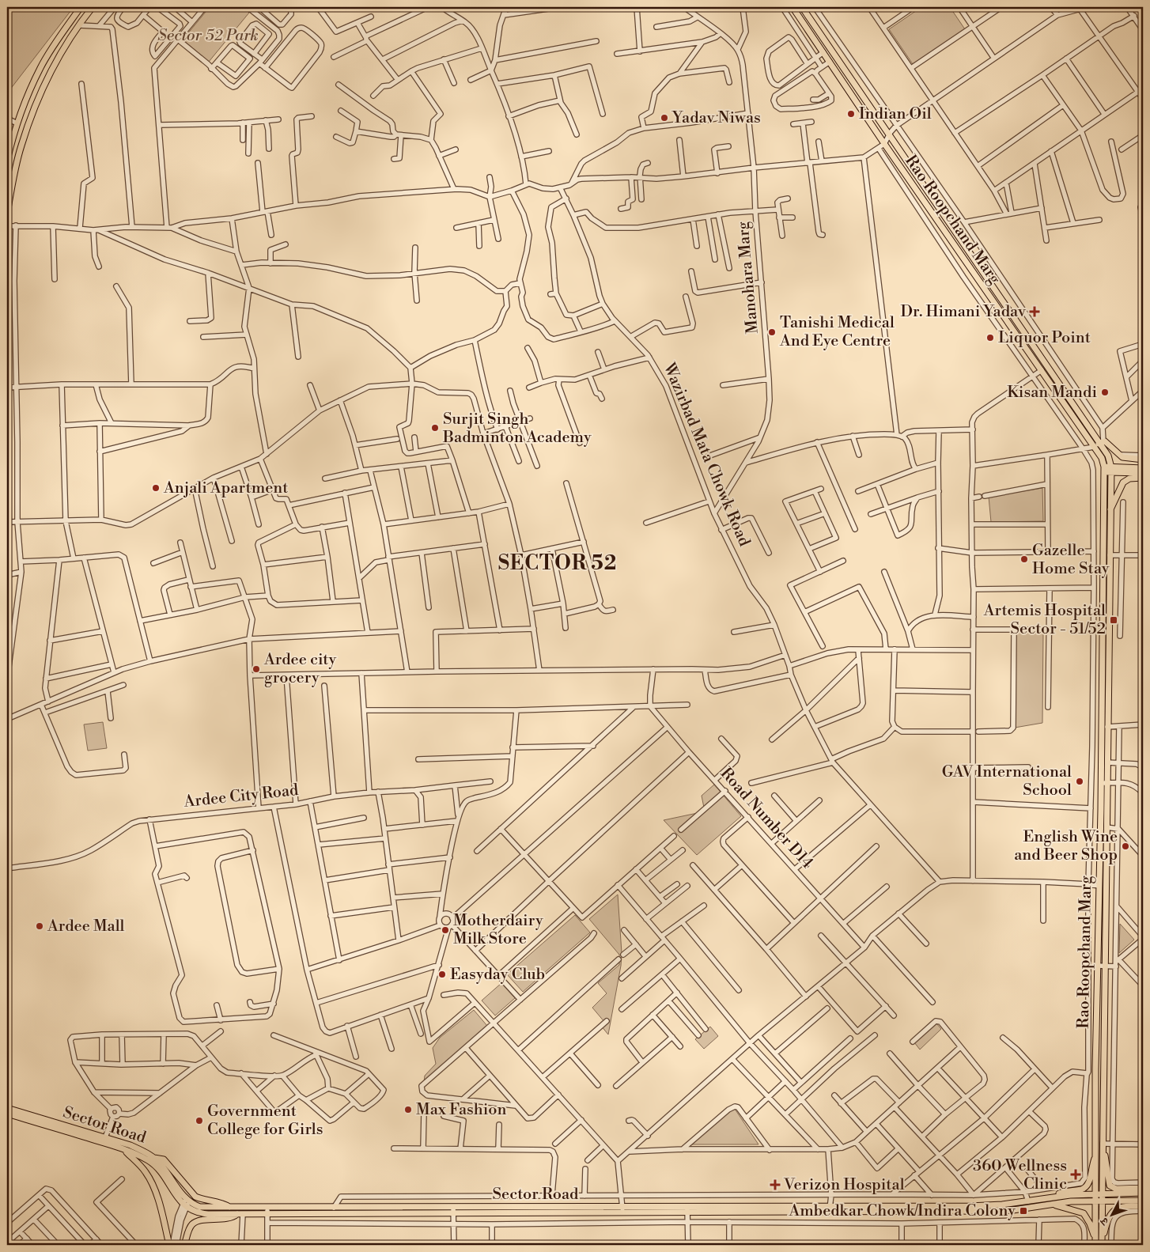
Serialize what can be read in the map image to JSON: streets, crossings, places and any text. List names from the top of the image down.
{
  "streets": {
    "main road": ["Rao Roopchand Marg", "Sector Road"],
    "street": [
      "Manohara Marg",
      "Wazirbad Mata Chowk Road",
      "Ardee City Road",
      "Road Number D14"
    ]
  },
  "crossings": [
    ["Rao Roopchand Marg", "Sector Road"],
    ["Manohara Marg", "Wazirbad Mata Chowk Road"]
  ],
  "districts": ["SECTOR 52"],
  "parks": ["Sector 52 Park"],
  "places": {
    "other": [
      "Indian Oil",
      "Yadav Niwas",
      "Tanishi Medical And Eye Centre",
      "Liquor Point",
      "Kisan Mandi",
      "Surjit Singh Badminton Academy",
      "Anjali Apartment",
      "Gazelle Home Stay",
      "Ardee city grocery",
      "GAV International School",
      "English Wine and Beer Shop",
      "Ardee Mall",
      "Motherdairy Milk Store",
      "Easyday Club",
      "Max Fashion",
      "Government College for Girls"
    ],
    "health": ["Dr. Himani Yadav", "360 Wellness Clinic", "Verizon Hospital"],
    "transit": ["Artemis Hospital Sector - 51/52", "Ambedkar Chowk/Indira Colony"]
  },
  "north": "bottom left"
}
